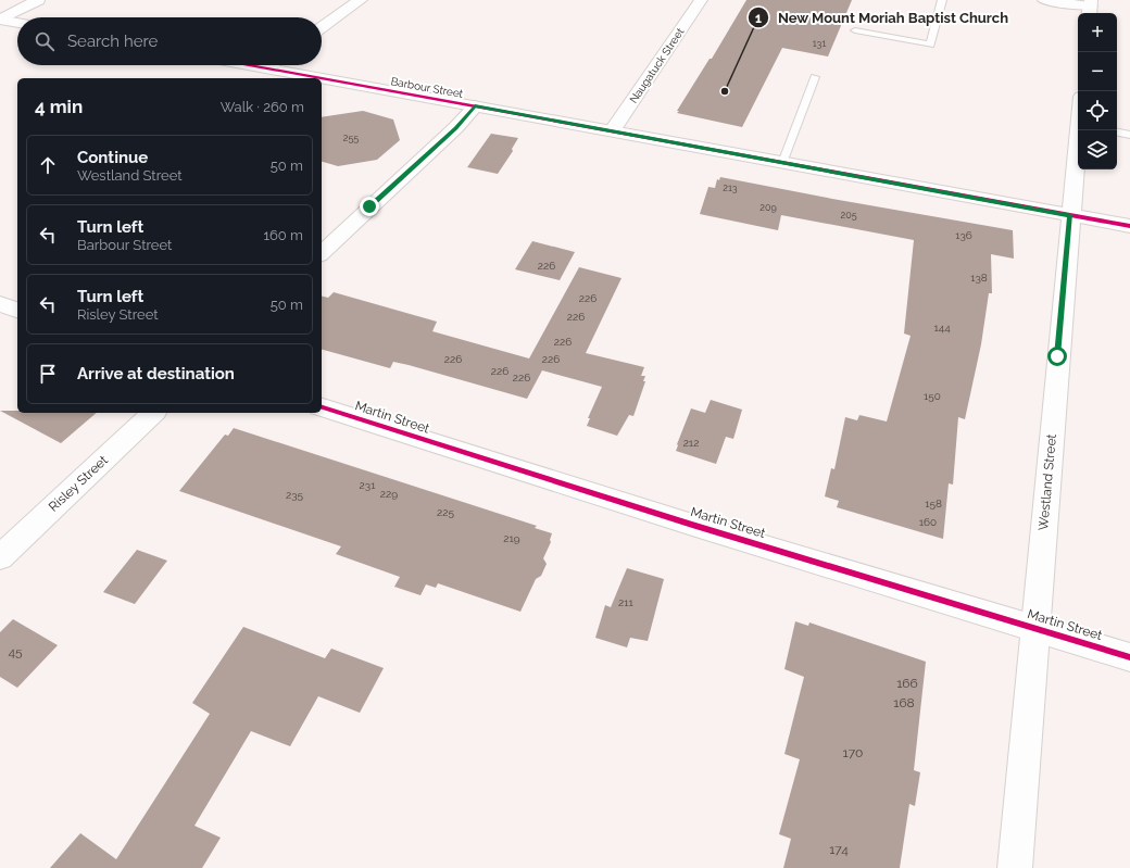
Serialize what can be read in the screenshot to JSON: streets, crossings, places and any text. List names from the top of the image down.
{
  "streets": {
    "street": [
      "Naugatuck Street",
      "Barbour Street",
      "Martin Street",
      "Westland Street",
      "Risley Street"
    ]
  },
  "crossings": [
    ["Naugatuck Street", "Barbour Street"],
    ["Barbour Street", "Westland Street"],
    ["Martin Street", "Westland Street"]
  ],
  "places": ["New Mount Moriah Baptist Church"],
  "house_numbers": [
    "131",
    "255",
    "213",
    "209",
    "205",
    "136",
    "226",
    "138",
    "226",
    "226",
    "144",
    "226",
    "226",
    "226",
    "226",
    "226",
    "150",
    "212",
    "231",
    "229",
    "235",
    "158",
    "225",
    "160",
    "219",
    "211",
    "45",
    "166",
    "168",
    "170",
    "174"
  ],
  "page": {
    "map_buttons": ["+", "−"],
    "search": "Search here",
    "heading": ["4 min", "Walk · 260 m"],
    "list": [
      ["Continue", "Westland Street", "50 m"],
      ["Turn left", "Barbour Street", "160 m"],
      ["Turn left", "Risley Street", "50 m"],
      "Arrive at destination"
    ]
  }
}
